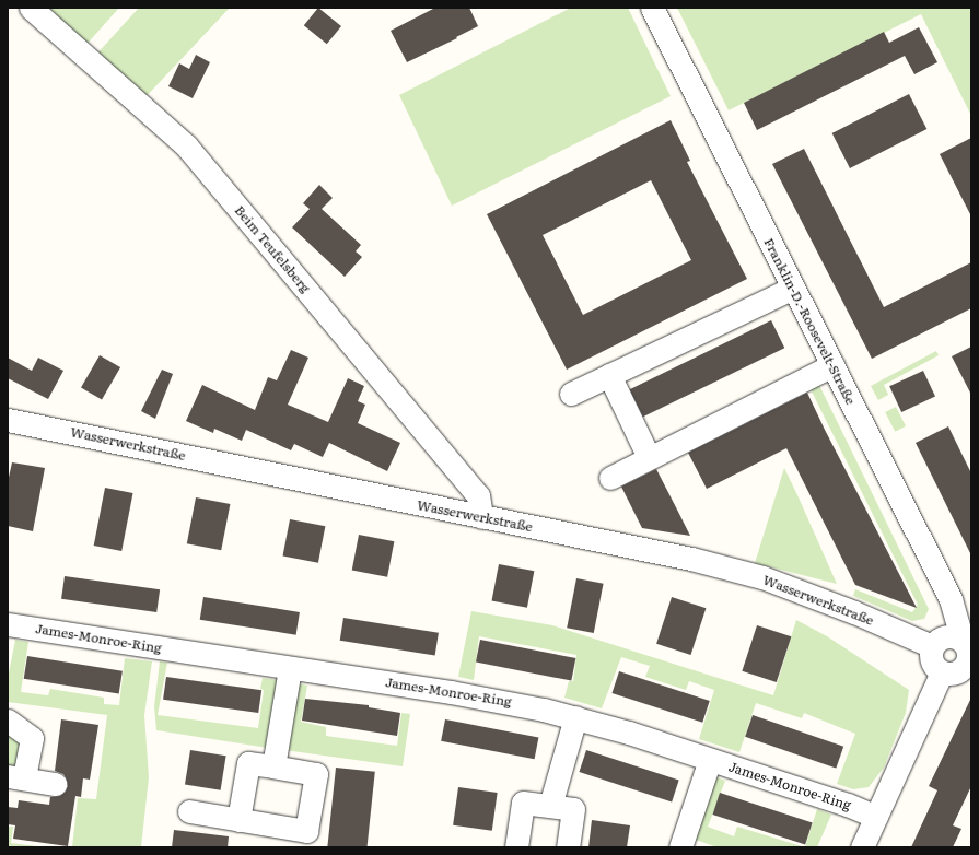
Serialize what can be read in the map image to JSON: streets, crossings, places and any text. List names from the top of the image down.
{
  "streets": {
    "street": [
      "Beim Teufelsberg",
      "Franklin-D.-Roosevelt-Straße",
      "Wasserwerkstraße",
      "James-Monroe-Ring"
    ]
  },
  "crossings": [
    ["Beim Teufelsberg", "Wasserwerkstraße"],
    ["Franklin-D.-Roosevelt-Straße", "Wasserwerkstraße"]
  ]
}
